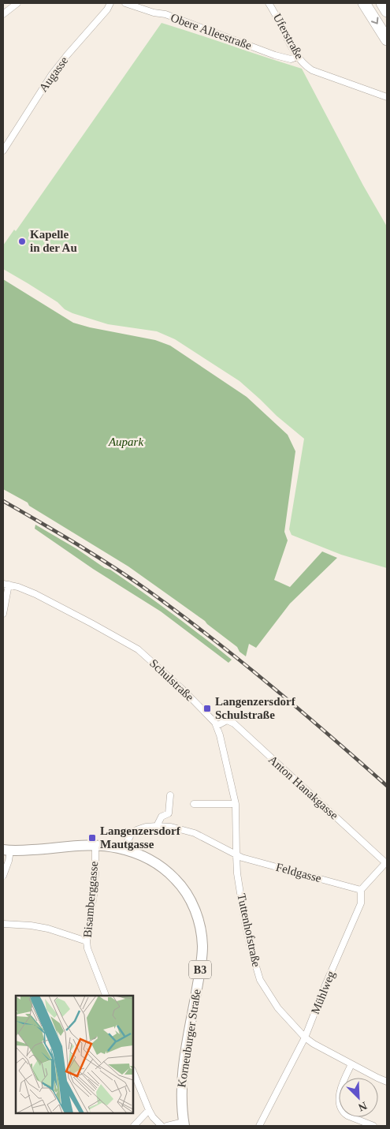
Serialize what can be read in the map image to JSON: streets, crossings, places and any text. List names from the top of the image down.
{
  "streets": {
    "main road": ["B3", "Korneuburger Straße"],
    "street": [
      "Obere Alleestraße",
      "Uferstraße",
      "Augasse",
      "Schulstraße",
      "Anton Hanakgasse",
      "Feldgasse",
      "Bisamberggasse",
      "Tuttenhofstraße",
      "Mühlweg"
    ]
  },
  "crossings": [
    ["Obere Alleestraße", "Uferstraße"],
    ["Schulstraße", "Anton Hanakgasse"],
    ["Schulstraße", "Feldgasse"],
    ["Schulstraße", "Tuttenhofstraße"],
    ["Feldgasse", "Tuttenhofstraße"],
    ["Feldgasse", "Mühlweg"],
    ["Bisamberggasse", "Korneuburger Straße"],
    ["Tuttenhofstraße", "Mühlweg"]
  ],
  "parks": ["Aupark"],
  "places": {
    "other": ["Kapelle in der Au"],
    "transit": ["Langenzersdorf Schulstraße", "Langenzersdorf Mautgasse"]
  },
  "north": "bottom right"
}
